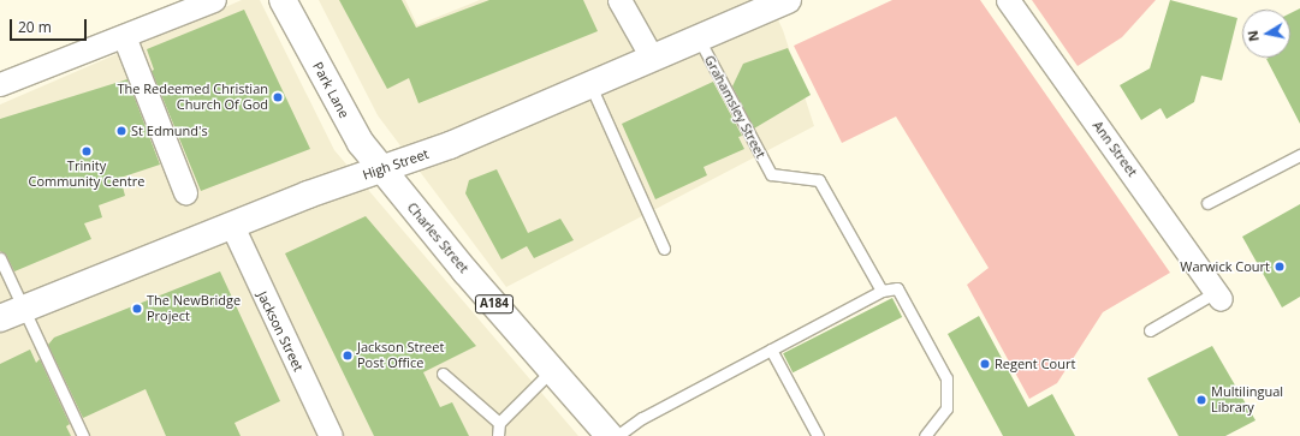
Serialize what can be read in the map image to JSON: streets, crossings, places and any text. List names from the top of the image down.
{
  "streets": {
    "main road": [
      "Park Lane",
      "High Street",
      "Charles Street",
      "A184"
    ],
    "street": ["Ann Street", "Jackson Street"],
    "lane": ["Grahamsley Street"]
  },
  "crossings": [
    ["Park Lane", "High Street"],
    ["Park Lane", "Charles Street"],
    ["Grahamsley Street", "High Street"],
    ["High Street", "Charles Street"],
    ["High Street", "Jackson Street"]
  ],
  "places": [
    "The Redeemed Christian Church Of God",
    "St Edmund's",
    "Trinity Community Centre",
    "Warwick Court",
    "The NewBridge Project",
    "Jackson Street Post Office",
    "Regent Court",
    "Multilingual Library"
  ],
  "scale_bar": "20 m",
  "north": "left"
}
